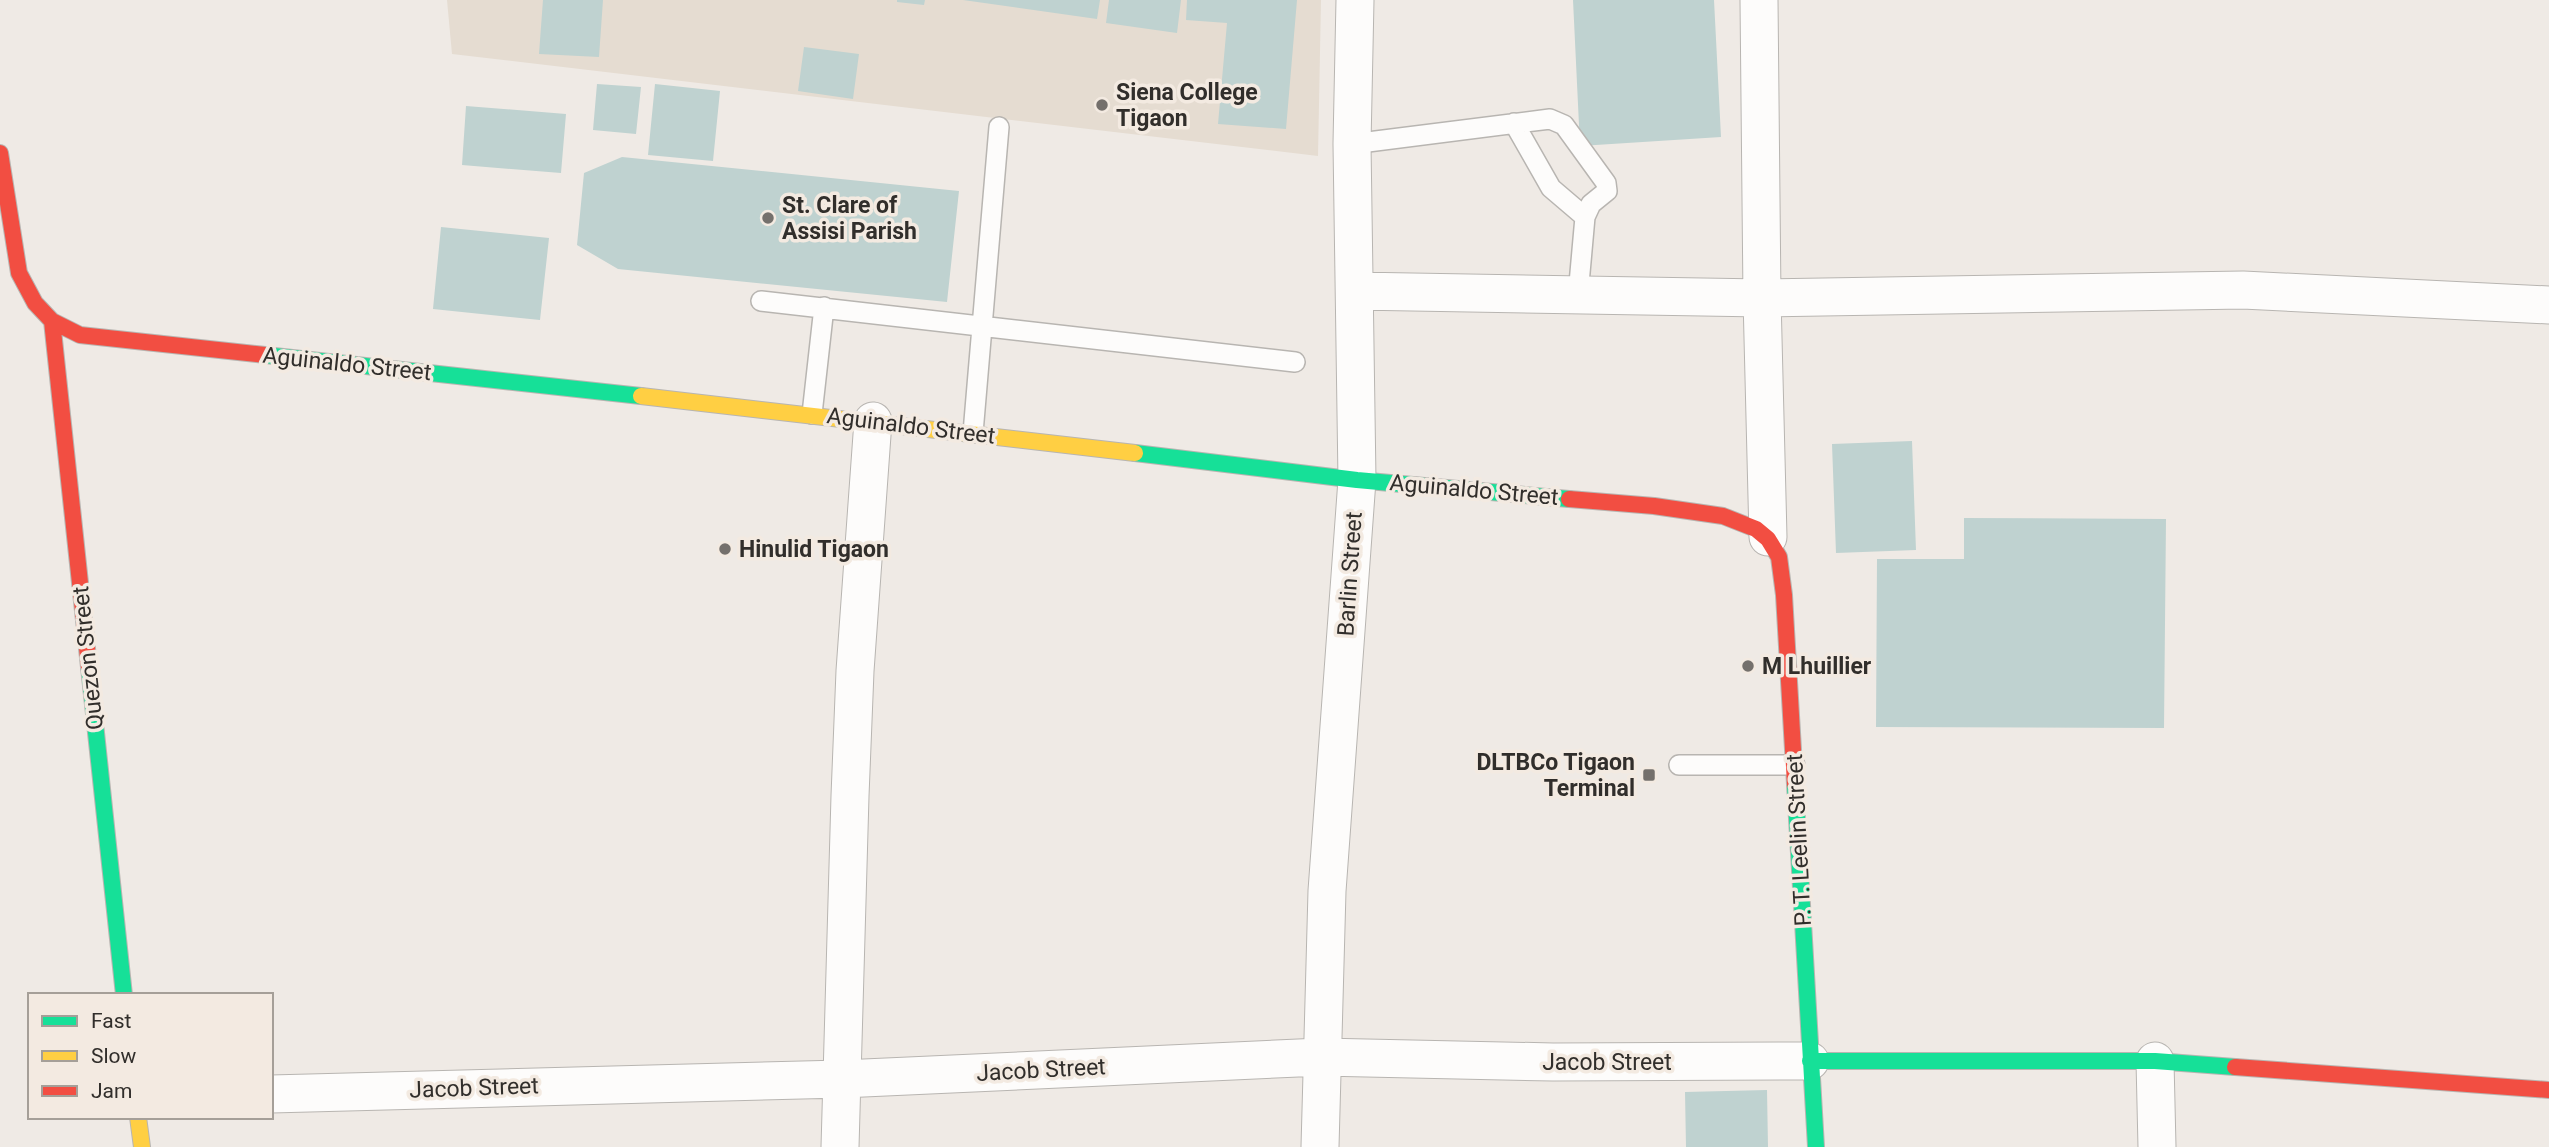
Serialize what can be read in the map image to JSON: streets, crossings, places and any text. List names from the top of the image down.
{
  "streets": {
    "main road": ["Aguinaldo Street", "Quezon Street", "P. T. Leelin Street"],
    "street": ["Barlin Street", "Jacob Street"]
  },
  "crossings": [
    ["Aguinaldo Street", "Barlin Street"],
    ["Aguinaldo Street", "Quezon Street"],
    ["Aguinaldo Street", "P. T. Leelin Street"],
    ["Barlin Street", "Jacob Street"],
    ["P. T. Leelin Street", "Jacob Street"]
  ],
  "places": {
    "other": [
      "Siena College Tigaon",
      "St. Clare of Assisi Parish",
      "Hinulid Tigaon",
      "M Lhuillier"
    ],
    "transit": ["DLTBCo Tigaon Terminal"]
  },
  "legend": ["Fast", "Slow", "Jam"]
}
